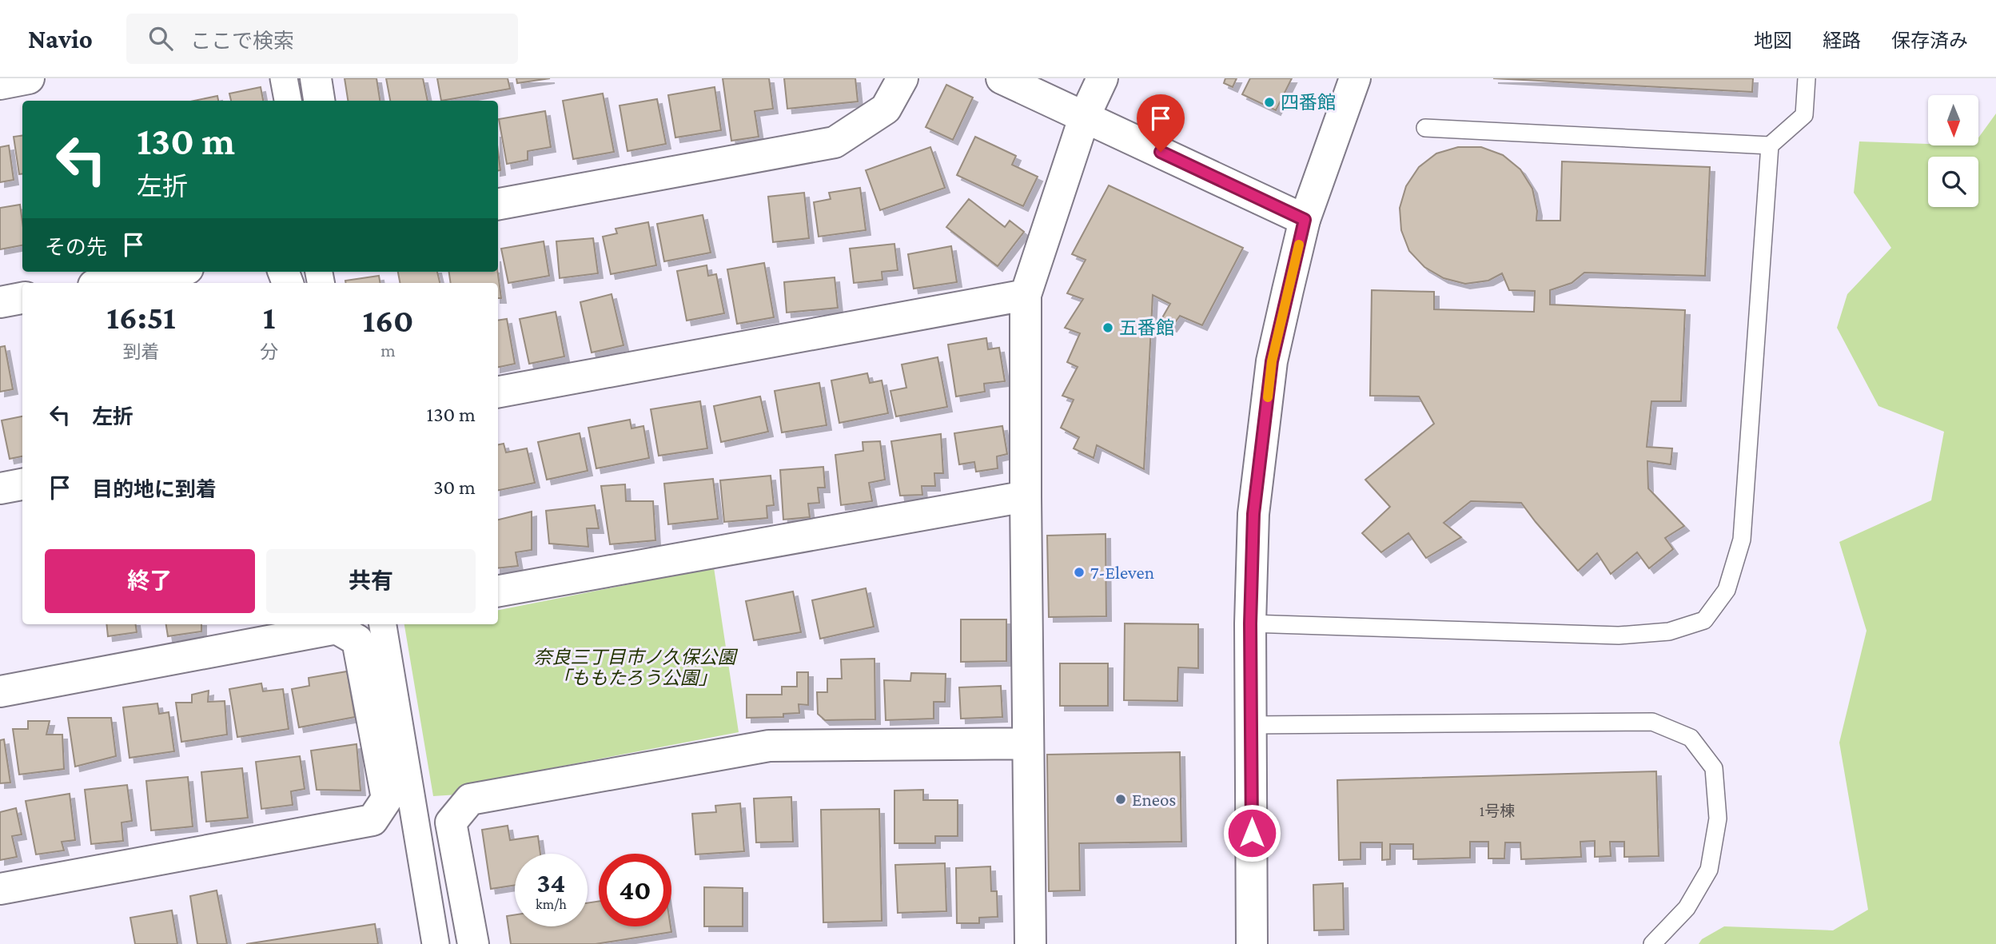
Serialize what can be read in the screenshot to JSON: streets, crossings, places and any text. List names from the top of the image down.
{
  "parks": ["奈良三丁目市ノ久保公園 「ももたろう公園」"],
  "places": [
    "四番館",
    "五番館",
    "7-Eleven",
    "Eneos"
  ],
  "house_numbers": ["1号棟"],
  "north": "bottom",
  "page": {
    "header": "Navio",
    "search": "ここで検索",
    "nav": ["地図", "経路", "保存済み"],
    "turn": ["130 m", "左折"],
    "then": "その先",
    "eta": [
      "16:51",
      "到着",
      "1",
      "分",
      "160",
      "m"
    ],
    "list": [
      {
        "name": "左折",
        "value": "130 m"
      },
      {
        "name": "目的地に到着",
        "value": "30 m"
      }
    ],
    "buttons": ["終了", "共有"],
    "speed": "34 km/h",
    "limit": "40"
  }
}
